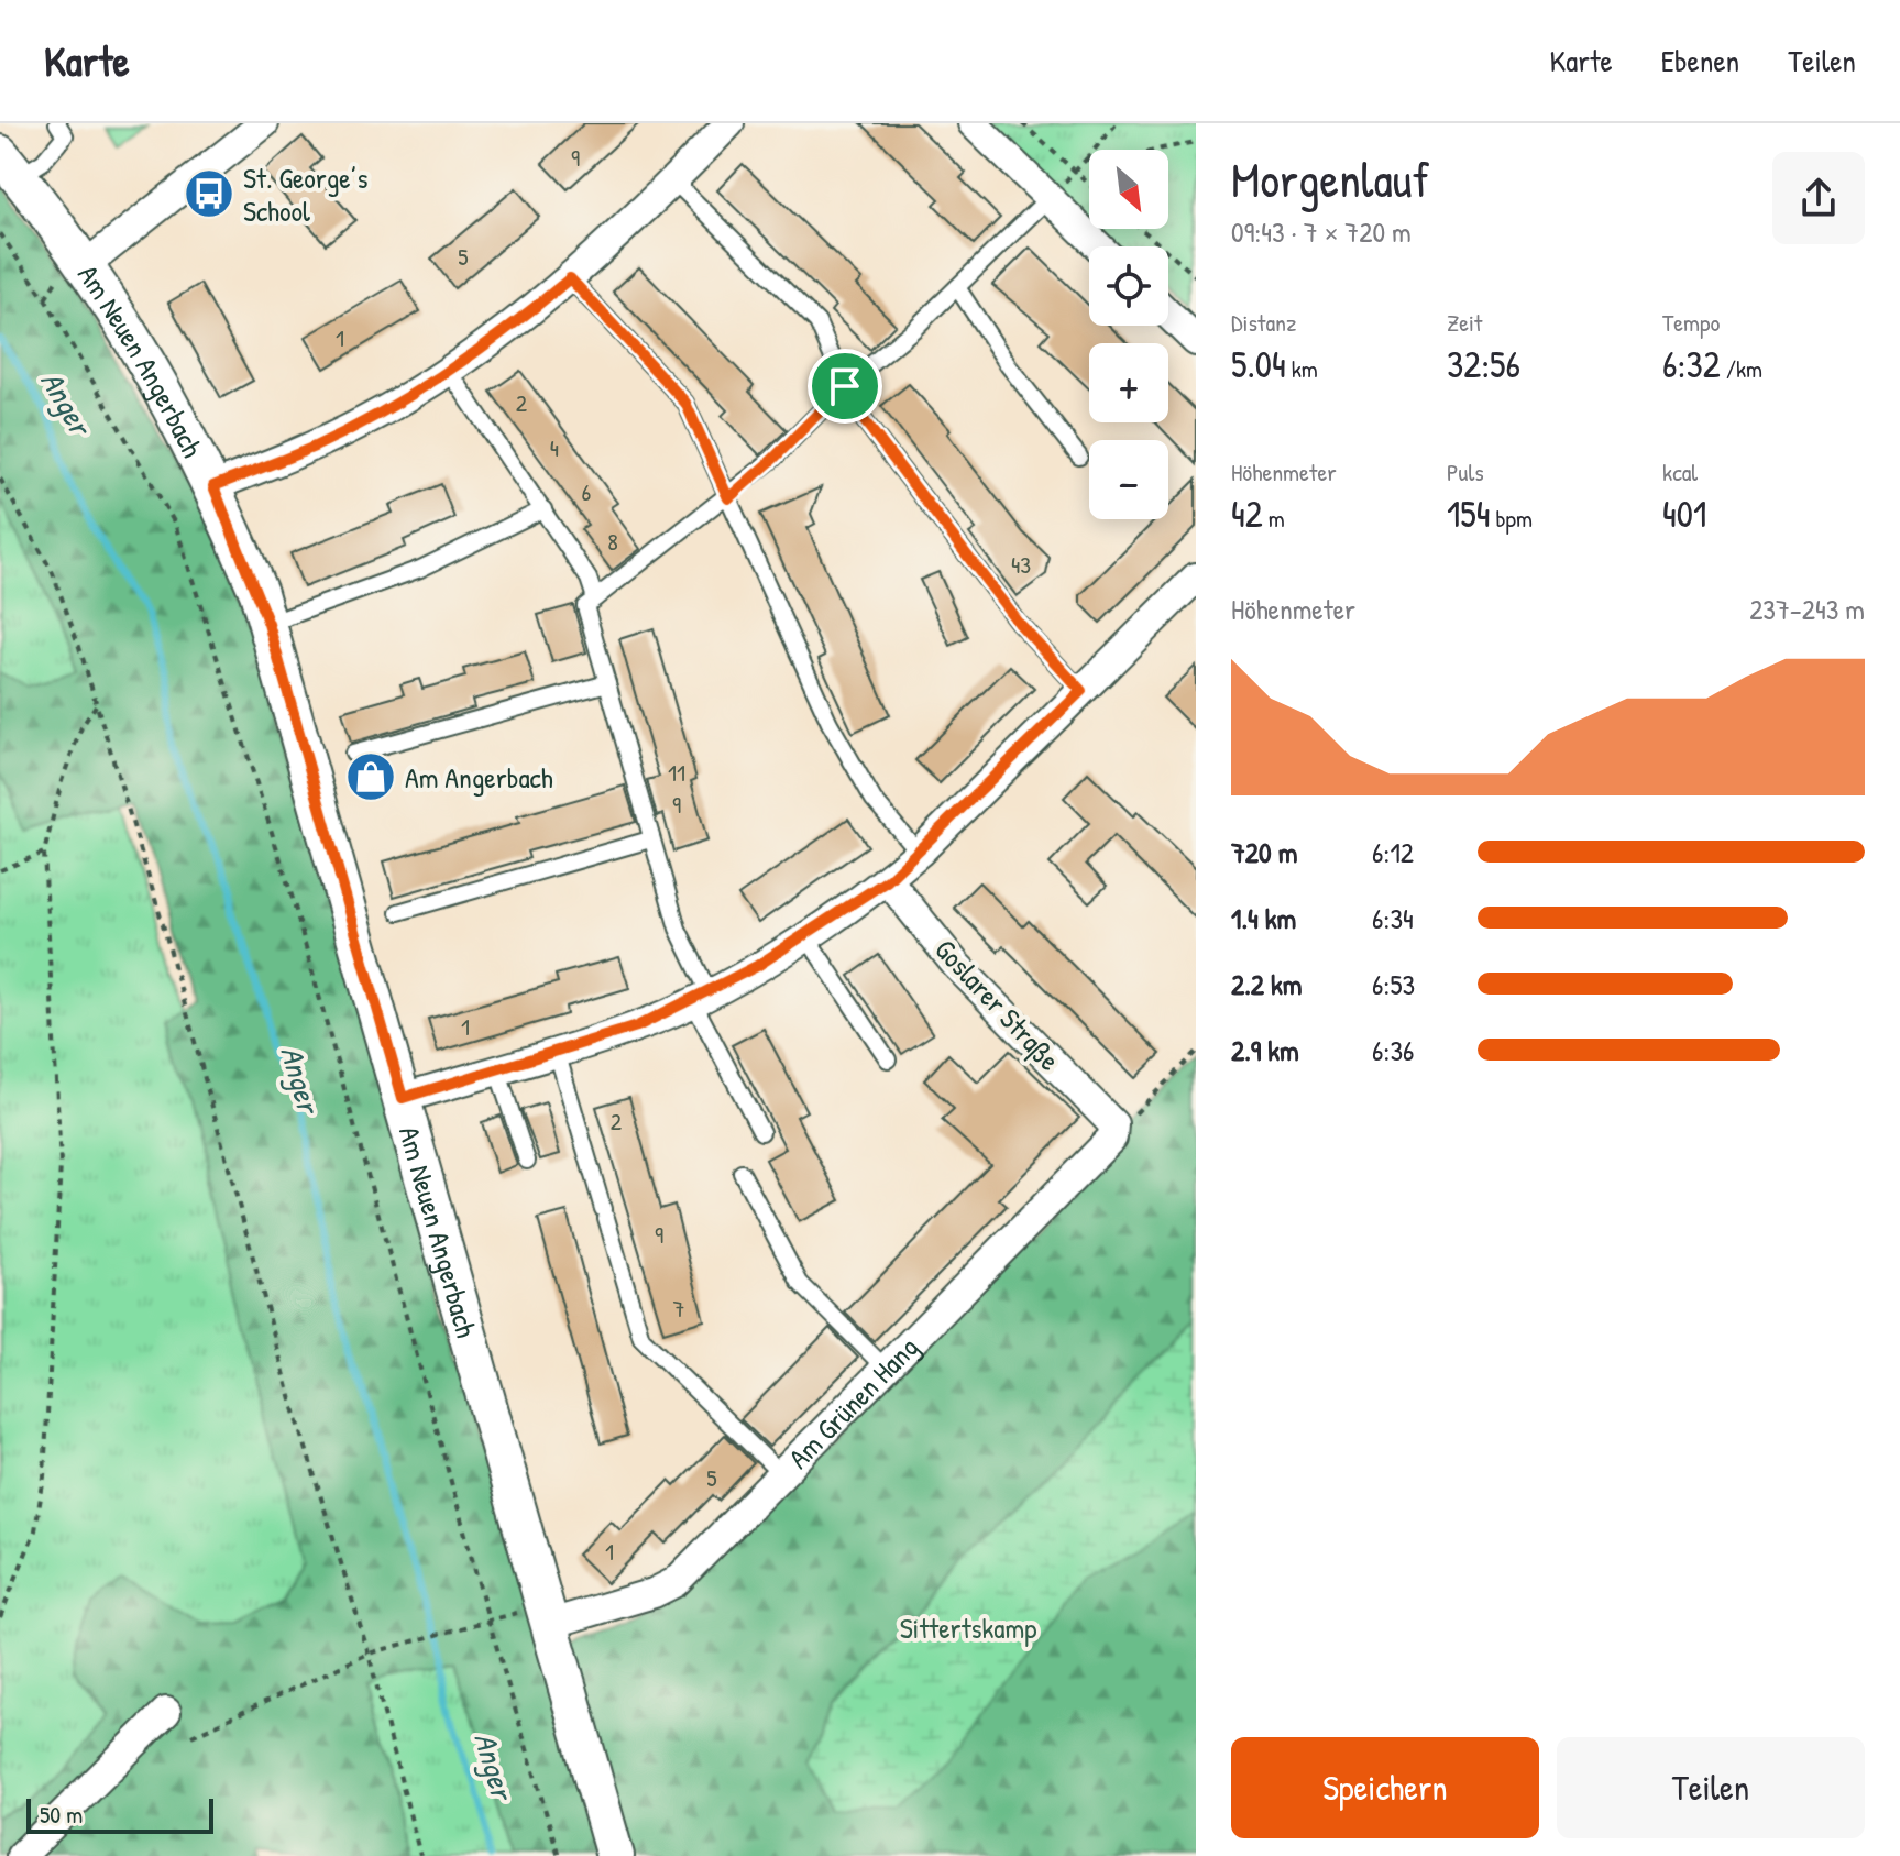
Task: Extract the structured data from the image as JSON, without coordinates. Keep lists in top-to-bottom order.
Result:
{
  "streets": {
    "street": ["Am Neuen Angerbach", "Goslarer Straße", "Am Grünen Hang"]
  },
  "crossings": [
    ["Am Neuen Angerbach", "Am Grünen Hang"],
    ["Goslarer Straße", "Am Grünen Hang"]
  ],
  "water": ["Anger"],
  "parks": ["Sittertskamp"],
  "places": {
    "bus stop": ["St. George’s School"],
    "shop": ["Am Angerbach"]
  },
  "house_numbers": [
    "9",
    "5",
    "1",
    "2",
    "4",
    "6",
    "8",
    "43",
    "11",
    "9",
    "1",
    "2",
    "9",
    "7",
    "5",
    "1"
  ],
  "scale_bar": "50 m",
  "north": "bottom right",
  "page": {
    "header": "Karte",
    "nav": ["Karte", "Ebenen", "Teilen"],
    "heading": ["Morgenlauf", "09:43 · 7 × 720 m"],
    "map_buttons": ["+", "−"],
    "stats": [
      ["Distanz", "5.04 km"],
      ["Zeit", "32:56"],
      ["Tempo", "6:32 /km"],
      ["Höhenmeter", "42 m"],
      ["Puls", "154 bpm"],
      ["kcal", "401"]
    ],
    "chart": ["Höhenmeter", "237–243 m"],
    "list": [
      {
        "name": "720 m",
        "note": "6:12"
      },
      {
        "name": "1.4 km",
        "note": "6:34"
      },
      {
        "name": "2.2 km",
        "note": "6:53"
      },
      {
        "name": "2.9 km",
        "note": "6:36"
      }
    ],
    "buttons": ["Speichern", "Teilen"],
    "scale": "50 m"
  }
}
